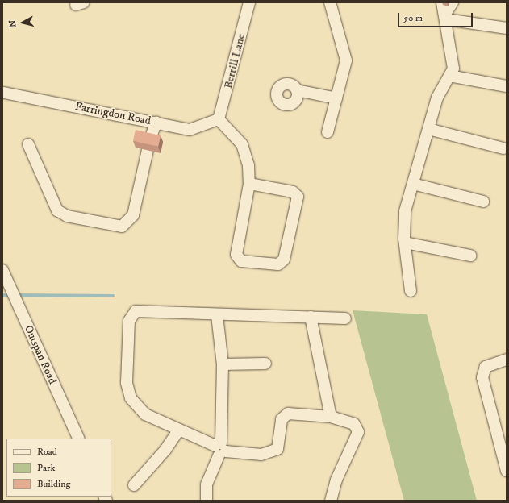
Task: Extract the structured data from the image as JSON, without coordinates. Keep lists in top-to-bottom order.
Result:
{
  "streets": {
    "street": ["Berrill Lane", "Farringdon Road", "Outspan Road"]
  },
  "crossings": [
    ["Berrill Lane", "Farringdon Road"]
  ],
  "legend": ["Road", "Park", "Building"],
  "scale_bar": "50 m",
  "north": "left"
}
